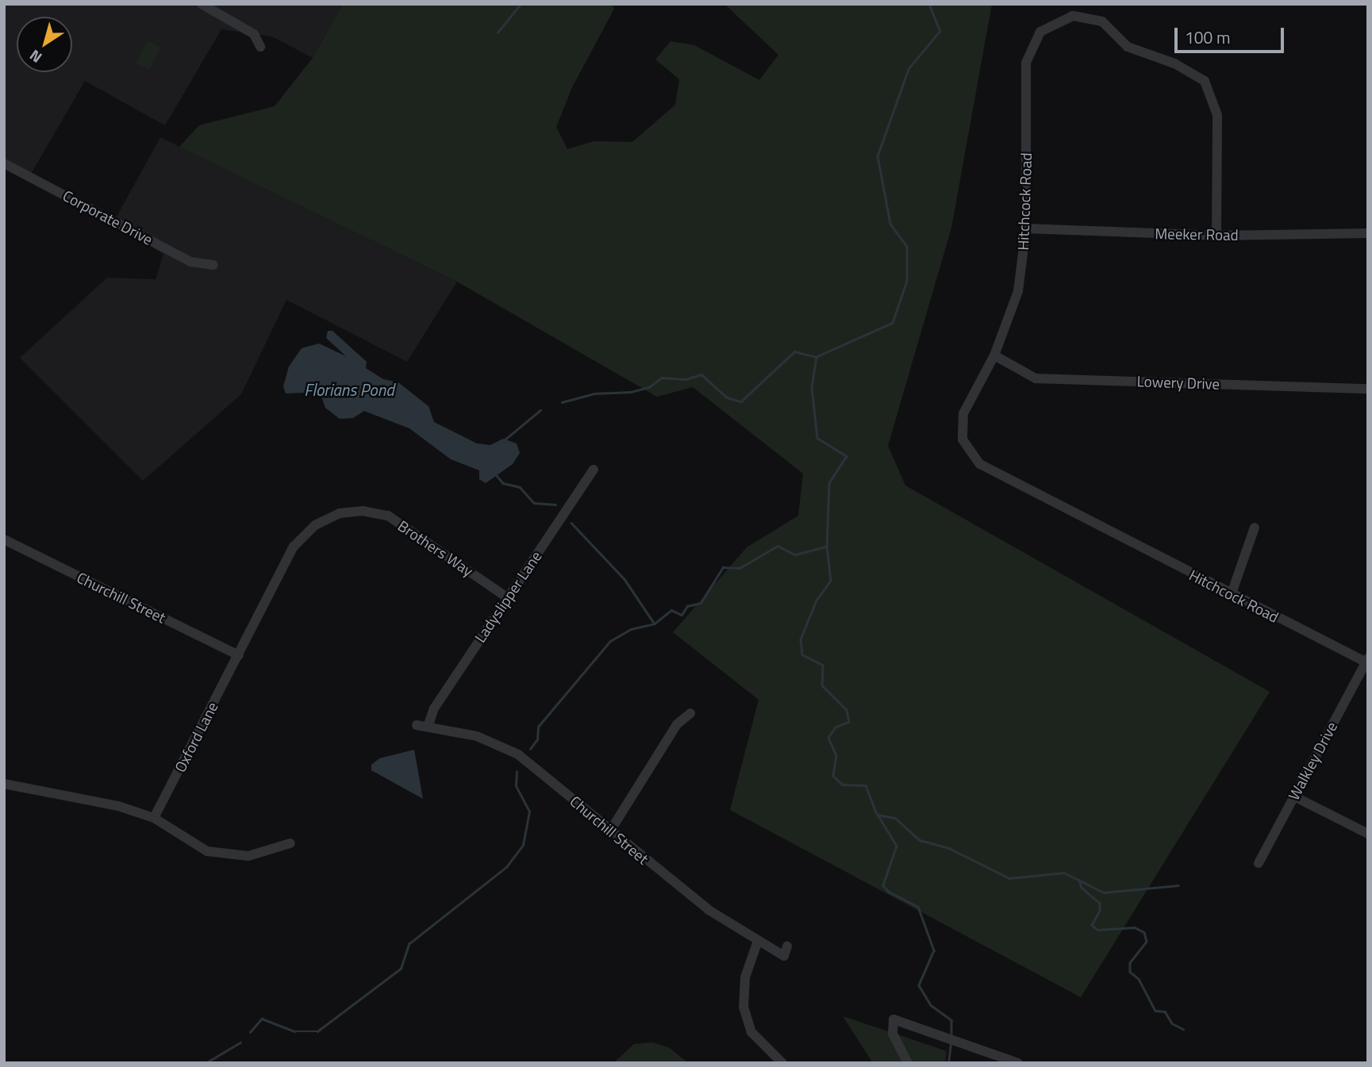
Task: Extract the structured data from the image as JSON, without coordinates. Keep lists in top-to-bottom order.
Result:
{
  "streets": {
    "street": [
      "Hitchcock Road",
      "Corporate Drive",
      "Meeker Road",
      "Lowery Drive",
      "Brothers Way",
      "Ladyslipper Lane",
      "Churchill Street",
      "Oxford Lane",
      "Walkley Drive"
    ]
  },
  "crossings": [
    ["Hitchcock Road", "Meeker Road"],
    ["Hitchcock Road", "Lowery Drive"],
    ["Hitchcock Road", "Walkley Drive"],
    ["Brothers Way", "Ladyslipper Lane"],
    ["Brothers Way", "Churchill Street"],
    ["Brothers Way", "Oxford Lane"],
    ["Ladyslipper Lane", "Churchill Street"],
    ["Churchill Street", "Oxford Lane"]
  ],
  "water": ["Florians Pond"],
  "scale_bar": "100 m",
  "north": "bottom left"
}
